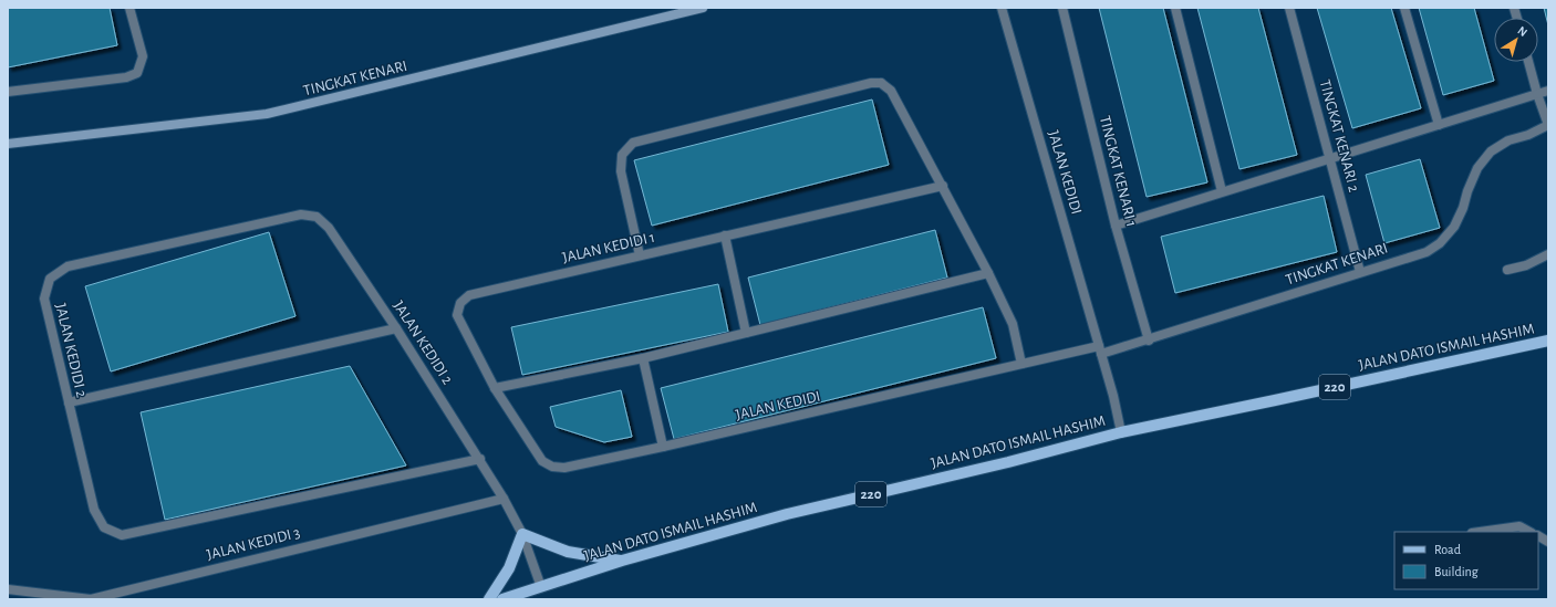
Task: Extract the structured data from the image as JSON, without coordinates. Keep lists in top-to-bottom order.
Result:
{
  "streets": {
    "main road": ["JALAN DATO ISMAIL HASHIM", "220"],
    "street": [
      "TINGKAT KENARI",
      "TINGKAT KENARI 2",
      "TINGKAT KENARI 1",
      "JALAN KEDIDI",
      "JALAN KEDIDI 1",
      "JALAN KEDIDI 2",
      "JALAN KEDIDI 3"
    ]
  },
  "crossings": [
    ["TINGKAT KENARI", "TINGKAT KENARI 2"],
    ["TINGKAT KENARI", "TINGKAT KENARI 1"],
    ["TINGKAT KENARI", "JALAN KEDIDI"],
    ["JALAN KEDIDI", "JALAN KEDIDI 1"],
    ["JALAN KEDIDI", "JALAN DATO ISMAIL HASHIM"],
    ["JALAN KEDIDI 2", "JALAN DATO ISMAIL HASHIM"],
    ["JALAN KEDIDI 2", "JALAN KEDIDI 3"]
  ],
  "legend": ["Road", "Building"],
  "north": "top right"
}
